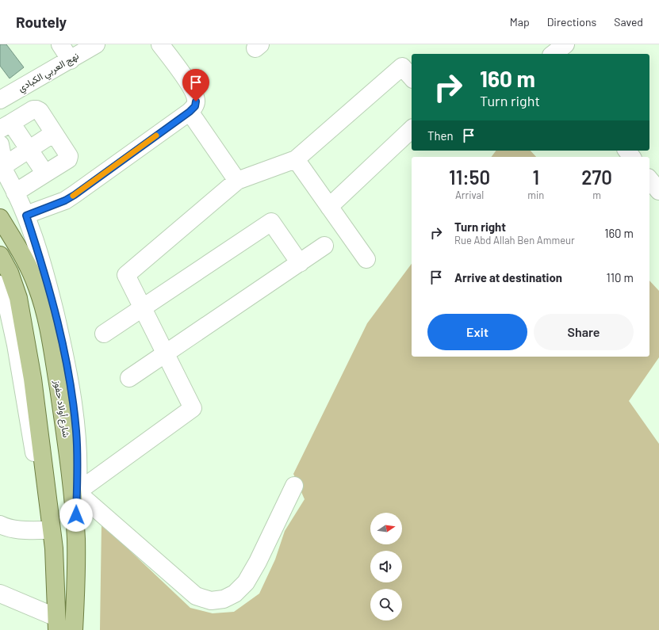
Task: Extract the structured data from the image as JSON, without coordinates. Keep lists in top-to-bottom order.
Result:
{
  "streets": {
    "main road": ["شارع أولاد حفوز"],
    "street": ["نهج العربي الكبادي"]
  },
  "north": "right",
  "page": {
    "header": "Routely",
    "nav": ["Map", "Directions", "Saved"],
    "turn": ["160 m", "Turn right"],
    "then": "Then",
    "eta": [
      "11:50",
      "Arrival",
      "1",
      "min",
      "270",
      "m"
    ],
    "list": [
      {
        "name": "Turn right",
        "note": "Rue Abd Allah Ben Ammeur",
        "value": "160 m"
      },
      {
        "name": "Arrive at destination",
        "value": "110 m"
      }
    ],
    "buttons": ["Exit", "Share"]
  }
}
